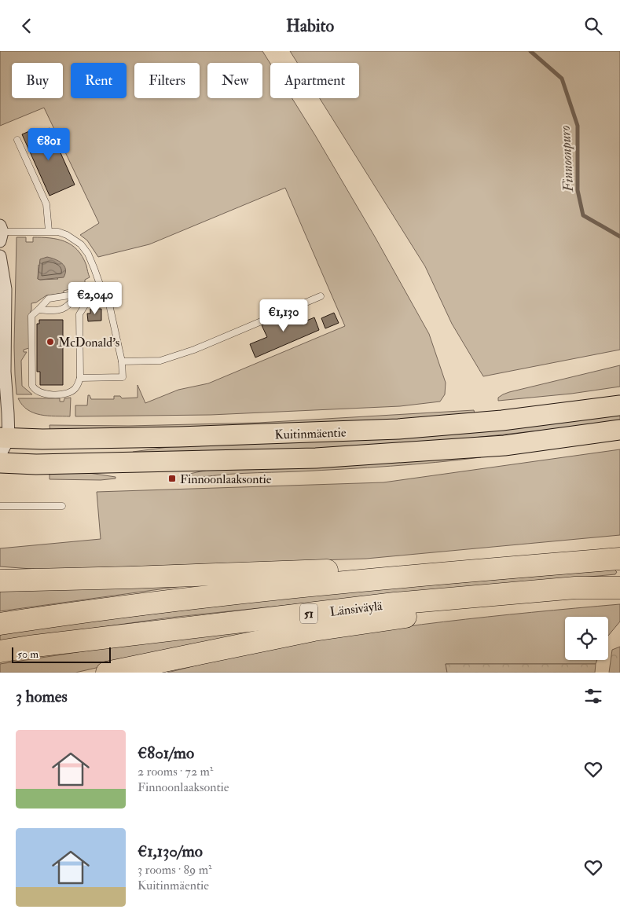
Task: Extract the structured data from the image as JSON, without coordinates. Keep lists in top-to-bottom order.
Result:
{
  "streets": {
    "highway": ["Länsiväylä", "51"],
    "main road": ["Kuitinmäentie"]
  },
  "water": ["Finnoonpuro"],
  "places": {
    "other": ["McDonald's"],
    "transit": ["Finnoonlaaksontie"]
  },
  "scale_bar": "50 m",
  "page": {
    "header": "Habito",
    "chip": [
      "Buy",
      "Rent",
      "Filters",
      "New",
      "Apartment"
    ],
    "price": ["€801", "€2,040", "€1,130"],
    "scale": "50 m",
    "heading": "3 homes",
    "list": [
      {
        "name": "€801/mo",
        "note": "2 rooms · 72 m² · Finnoonlaaksontie"
      },
      {
        "name": "€1,130/mo",
        "note": "3 rooms · 89 m² · Kuitinmäentie"
      }
    ]
  }
}
